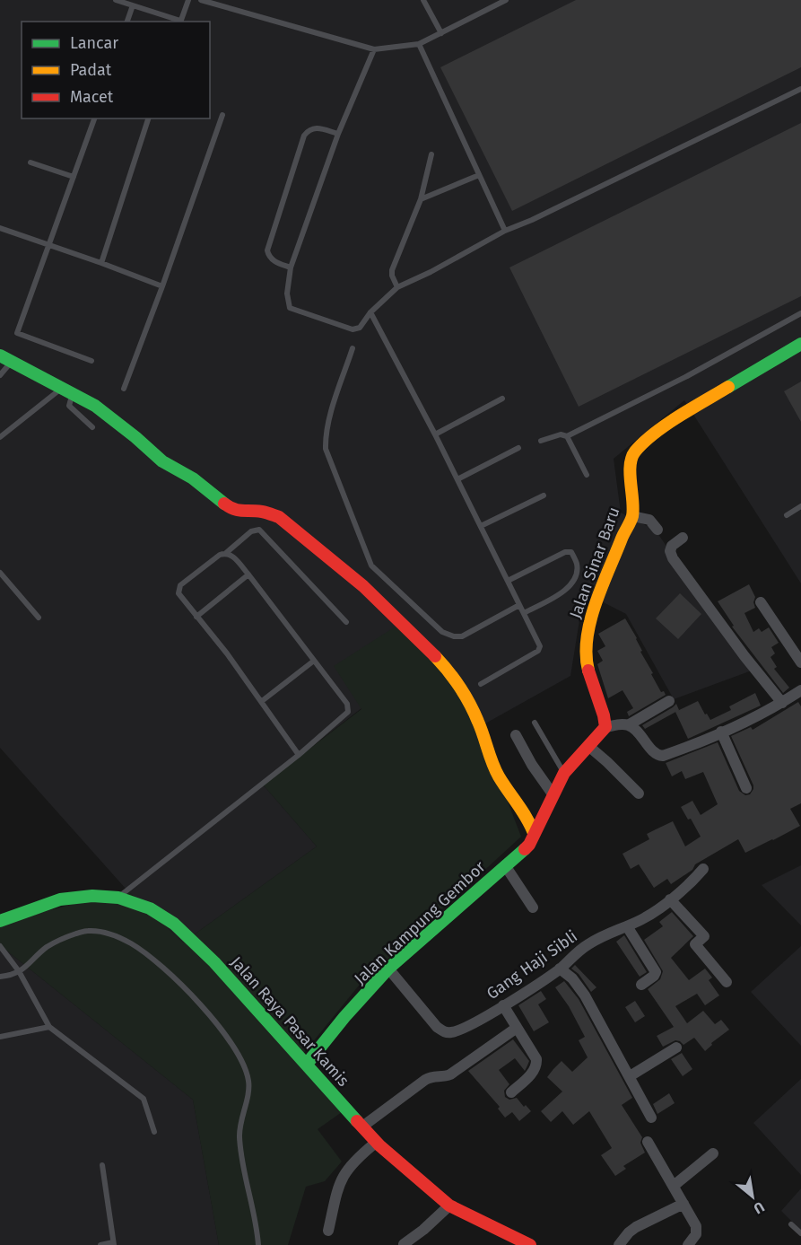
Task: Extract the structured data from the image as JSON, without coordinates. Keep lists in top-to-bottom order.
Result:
{
  "streets": {
    "street": [
      "Jalan Sinar Baru",
      "Jalan Kampung Gembor",
      "Gang Haji Sibli",
      "Jalan Raya Pasar Kamis"
    ]
  },
  "crossings": [
    ["Jalan Kampung Gembor", "Gang Haji Sibli"],
    ["Jalan Kampung Gembor", "Jalan Raya Pasar Kamis"]
  ],
  "legend": ["Lancar", "Padat", "Macet"],
  "north": "bottom right"
}
